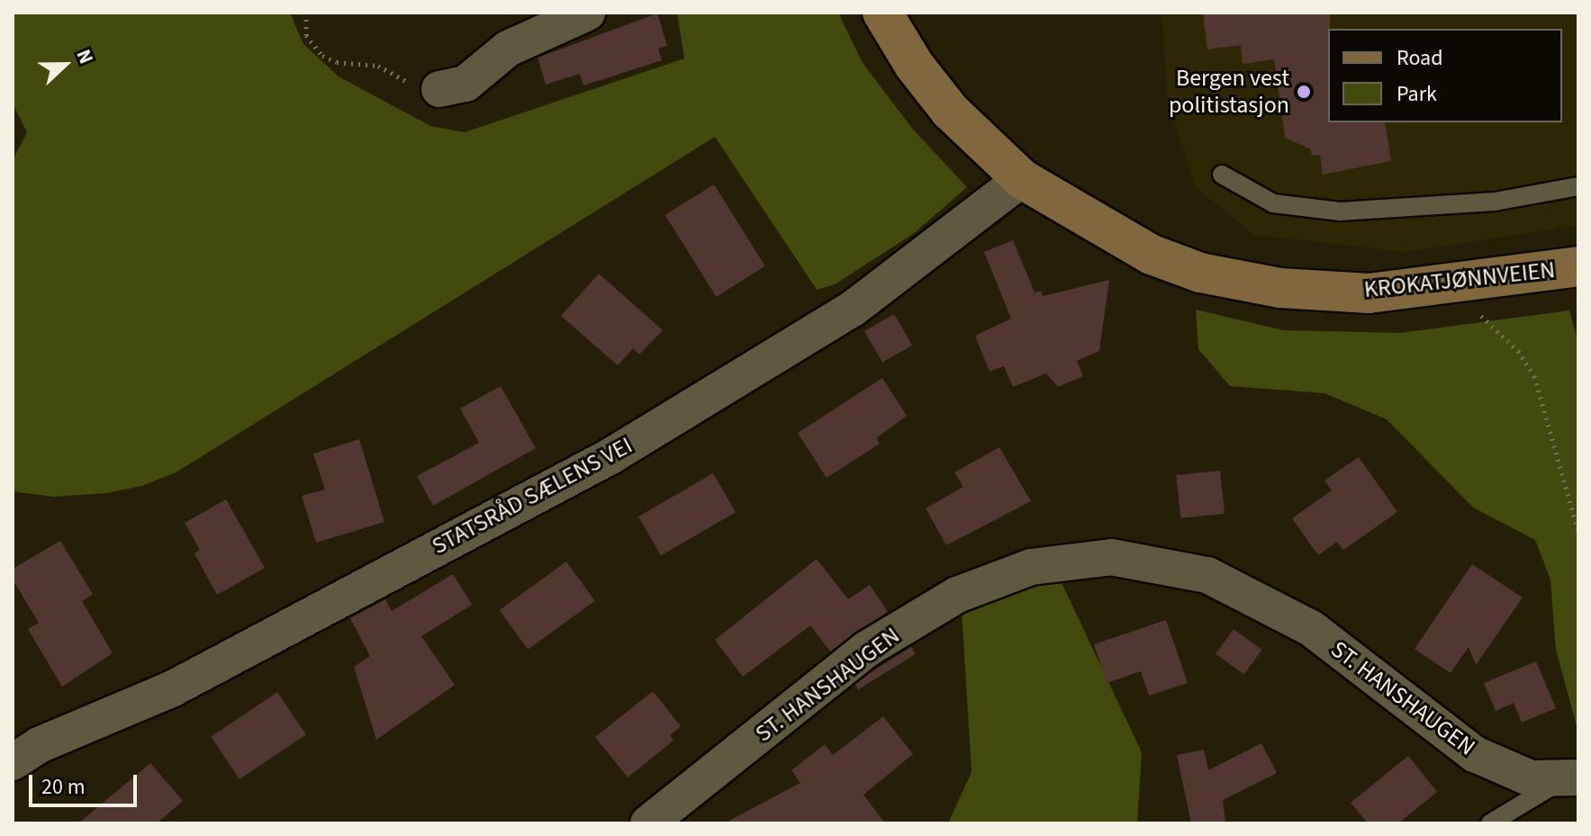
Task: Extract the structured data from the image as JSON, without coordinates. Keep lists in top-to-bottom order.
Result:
{
  "streets": {
    "main road": ["KROKATJØNNVEIEN"],
    "street": ["STATSRÅD SÆLENS VEI", "ST. HANSHAUGEN"]
  },
  "crossings": [
    ["KROKATJØNNVEIEN", "STATSRÅD SÆLENS VEI"]
  ],
  "places": ["Bergen vest politistasjon"],
  "legend": ["Road", "Park"],
  "scale_bar": "20 m",
  "north": "right"
}
